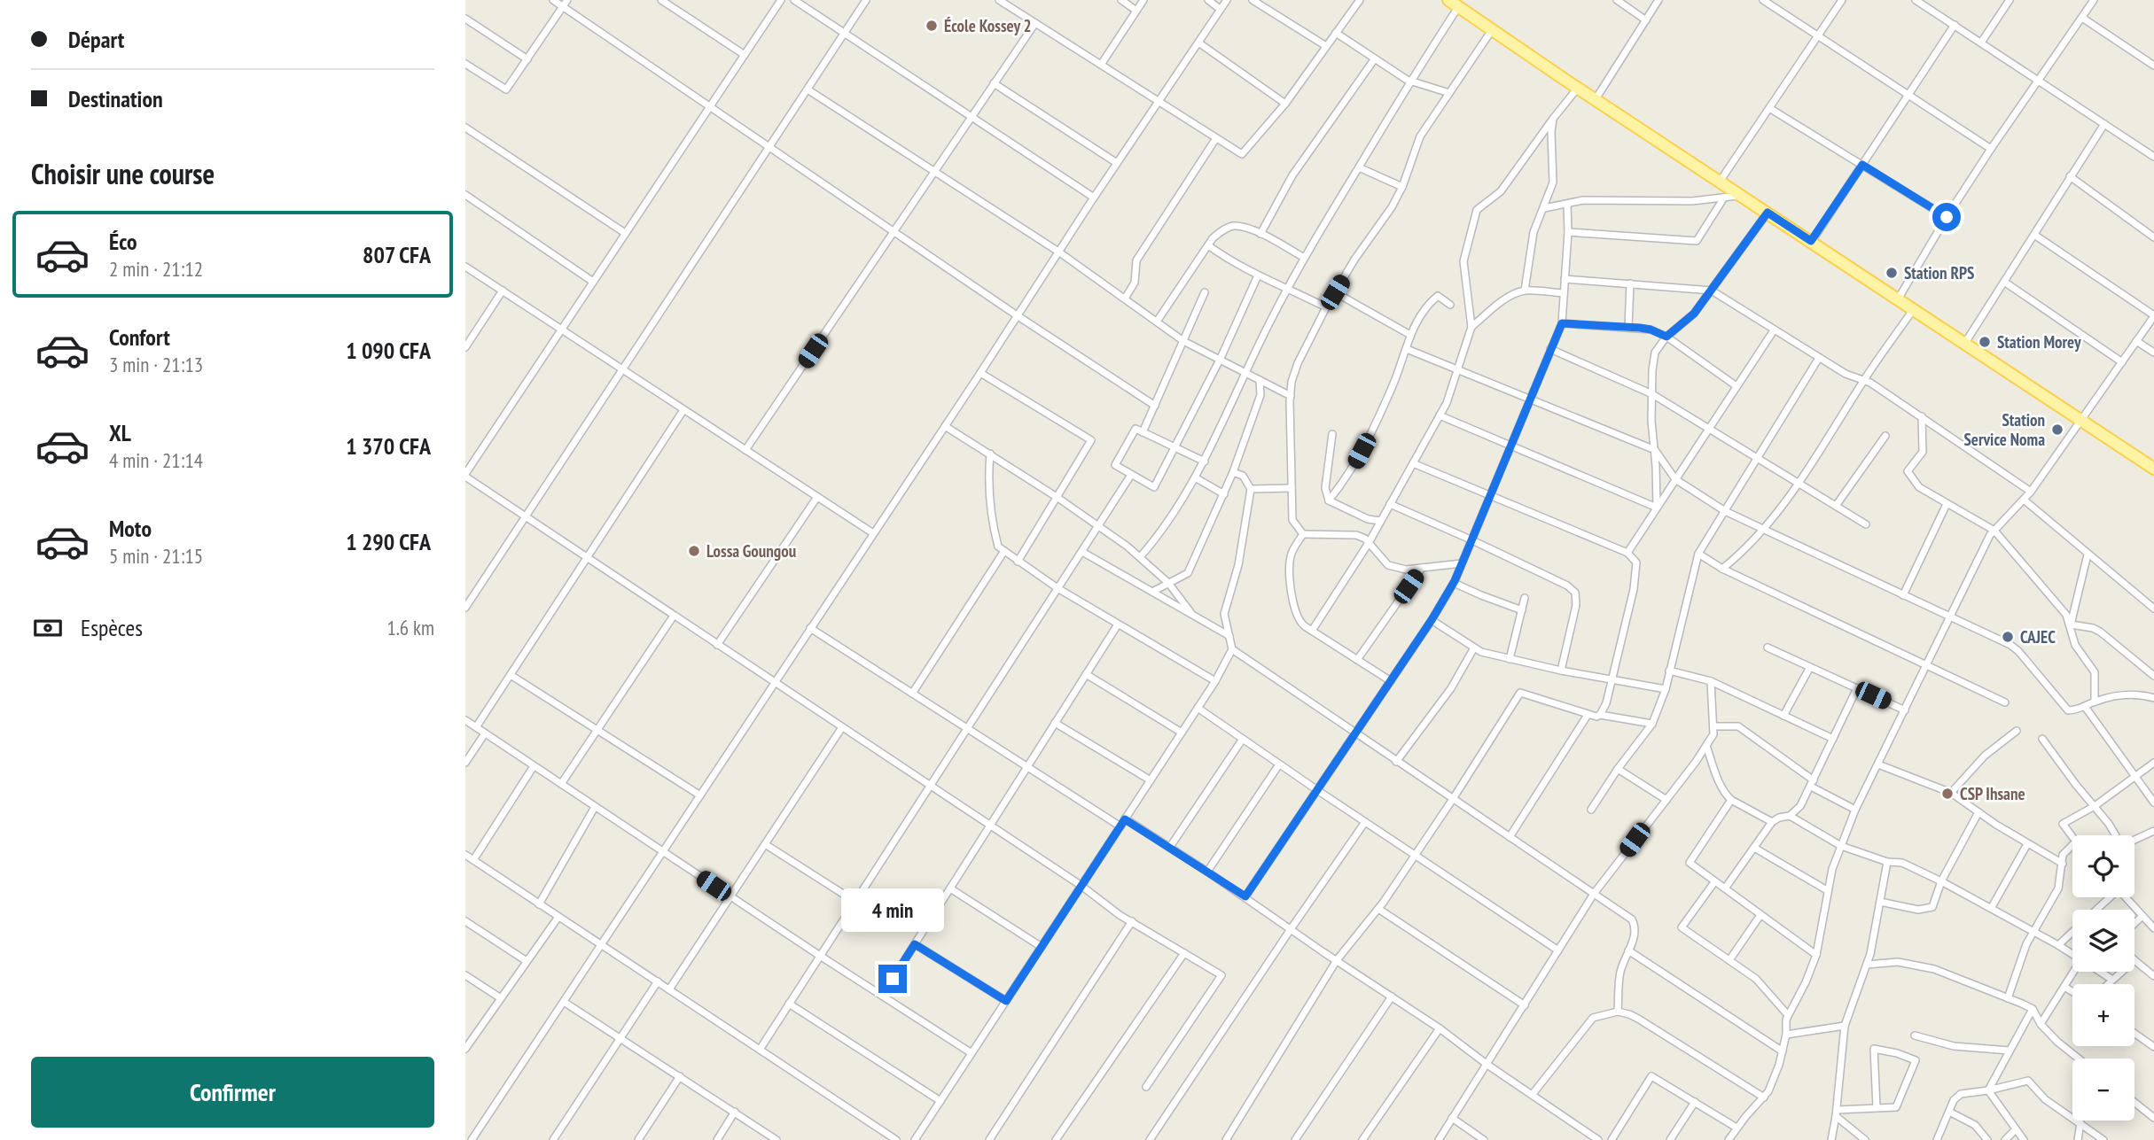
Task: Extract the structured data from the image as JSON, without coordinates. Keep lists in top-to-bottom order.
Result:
{
  "places": [
    "École Kossey 2",
    "Station RPS",
    "Station Morey",
    "Station Service Noma",
    "Lossa Goungou",
    "CAJEC",
    "CSP Ihsane"
  ],
  "page": {
    "banner": ["Départ", "Destination"],
    "heading": "Choisir une course",
    "list": [
      {
        "name": "Éco",
        "note": "2 min · 21:12",
        "value": "807 CFA"
      },
      {
        "name": "Confort",
        "note": "3 min · 21:13",
        "value": "1 090 CFA"
      },
      {
        "name": "XL",
        "note": "4 min · 21:14",
        "value": "1 370 CFA"
      },
      {
        "name": "Moto",
        "note": "5 min · 21:15",
        "value": "1 290 CFA"
      }
    ],
    "pay": ["Espèces", "1.6 km"],
    "map_buttons": ["+", "−"],
    "bubble": "4 min",
    "buttons": "Confirmer"
  }
}
